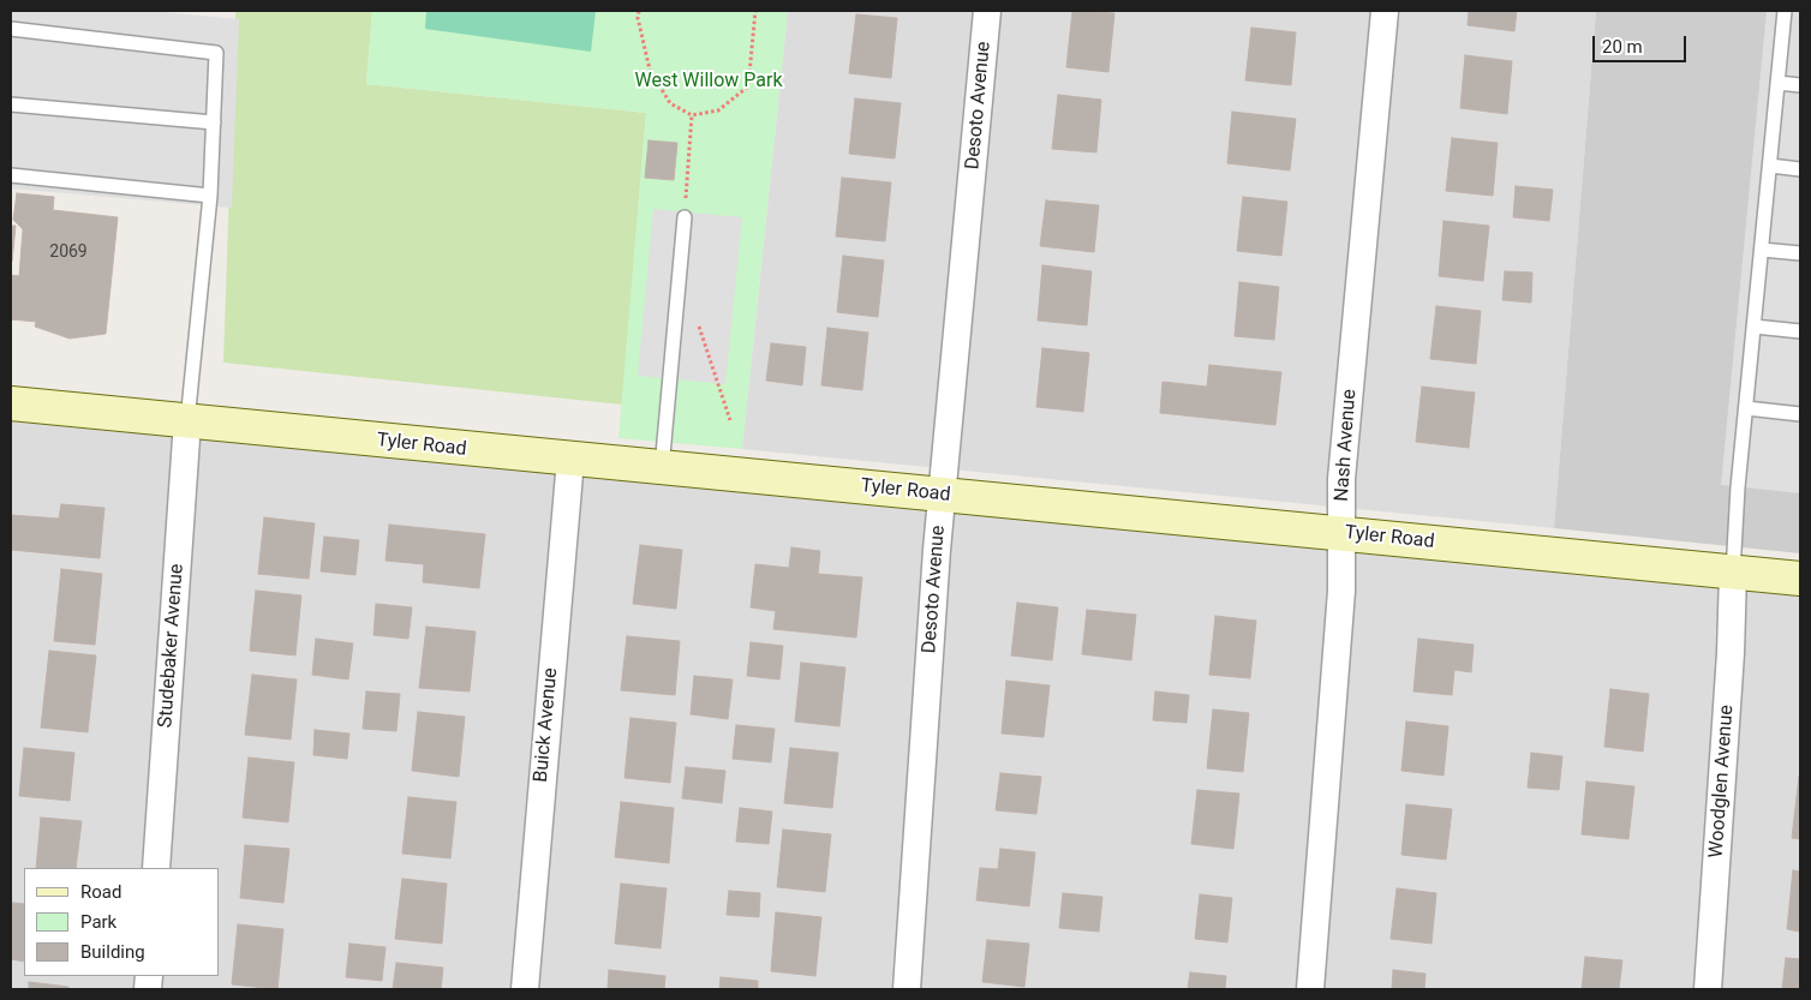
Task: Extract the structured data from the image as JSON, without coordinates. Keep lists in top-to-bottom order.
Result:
{
  "streets": {
    "street": [
      "Desoto Avenue",
      "Tyler Road",
      "Nash Avenue",
      "Studebaker Avenue",
      "Buick Avenue",
      "Woodglen Avenue"
    ]
  },
  "crossings": [
    ["Desoto Avenue", "Tyler Road"],
    ["Tyler Road", "Nash Avenue"],
    ["Tyler Road", "Studebaker Avenue"],
    ["Tyler Road", "Buick Avenue"],
    ["Tyler Road", "Woodglen Avenue"]
  ],
  "parks": ["West Willow Park"],
  "house_numbers": ["2069"],
  "legend": ["Road", "Park", "Building"],
  "scale_bar": "20 m"
}
